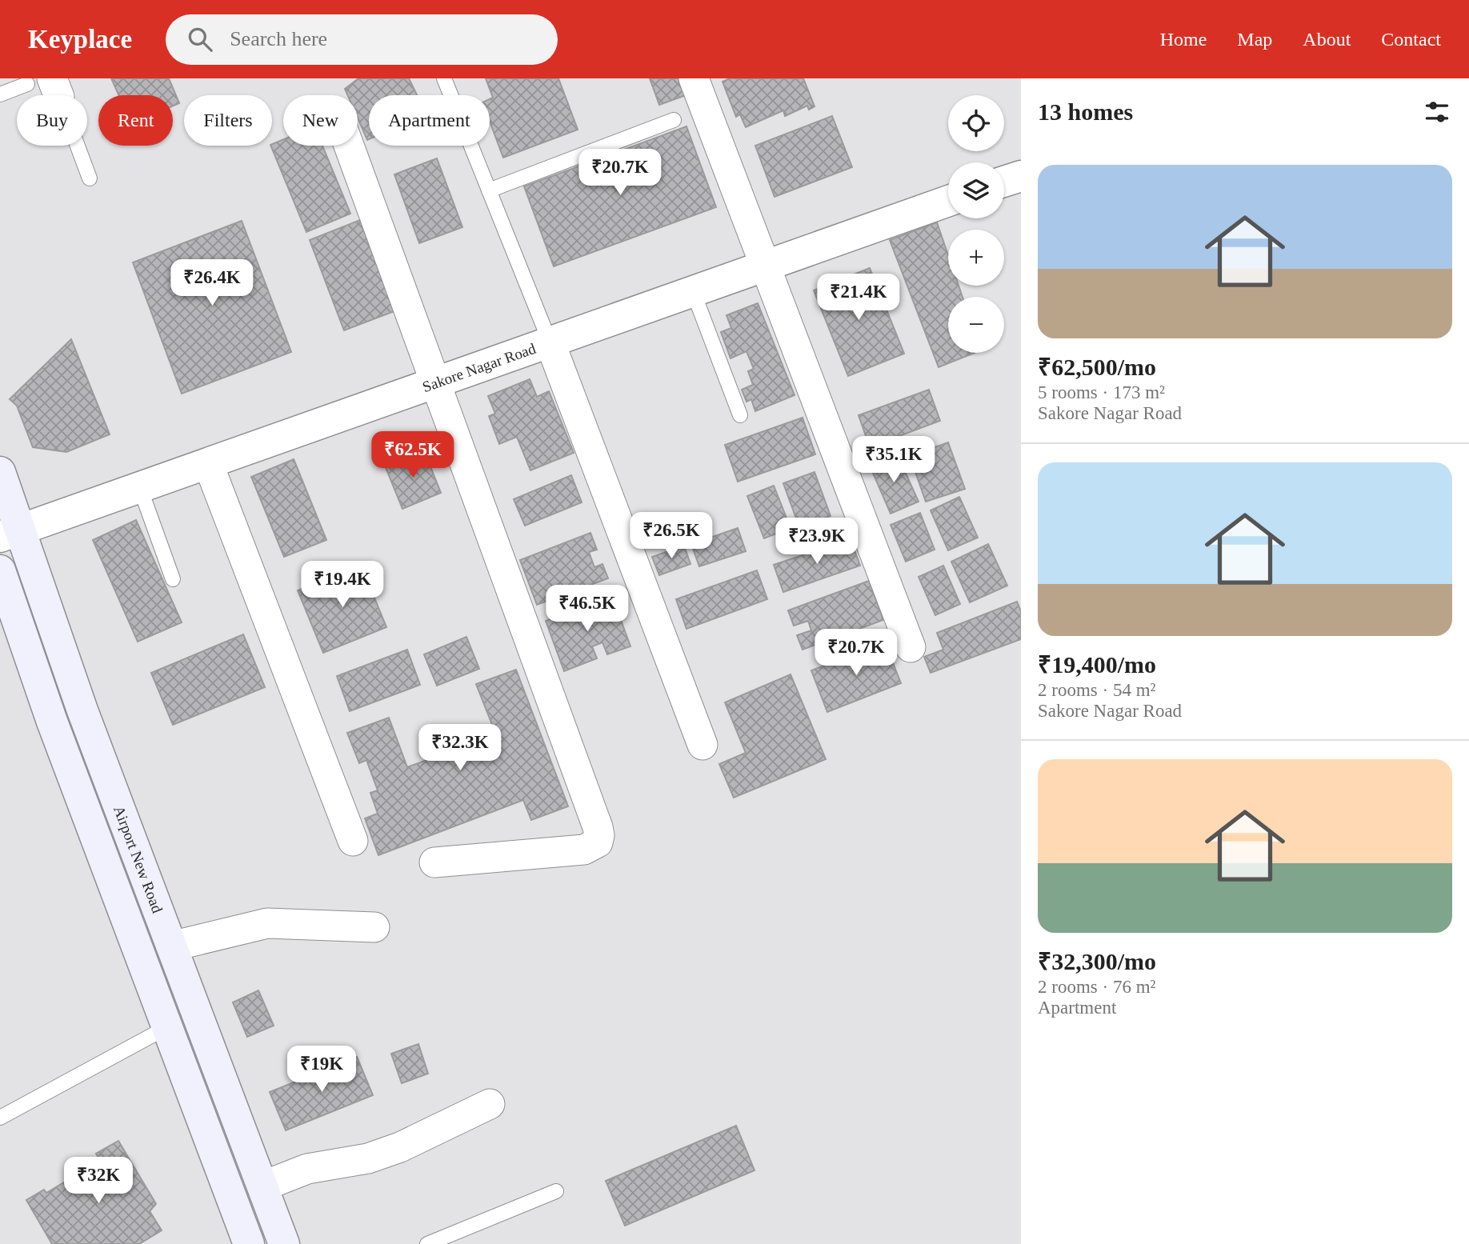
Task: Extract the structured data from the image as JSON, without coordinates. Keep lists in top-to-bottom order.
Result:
{
  "streets": {
    "main road": ["Airport New Road"],
    "street": ["Sakore Nagar Road"]
  },
  "crossings": [
    ["Sakore Nagar Road", "Airport New Road"]
  ],
  "page": {
    "header": "Keyplace",
    "search": "Search here",
    "nav": [
      "Home",
      "Map",
      "About",
      "Contact"
    ],
    "heading": "13 homes",
    "map_buttons": ["+", "−"],
    "chip": [
      "Buy",
      "Rent",
      "Filters",
      "New",
      "Apartment"
    ],
    "list": [
      {
        "name": "₹62,500/mo",
        "note": "5 rooms · 173 m² · Sakore Nagar Road"
      },
      {
        "name": "₹19,400/mo",
        "note": "2 rooms · 54 m² · Sakore Nagar Road"
      },
      {
        "name": "₹32,300/mo",
        "note": "2 rooms · 76 m² · Apartment"
      }
    ],
    "price": [
      "₹20.7K",
      "₹26.4K",
      "₹21.4K",
      "₹62.5K",
      "₹35.1K",
      "₹26.5K",
      "₹23.9K",
      "₹19.4K",
      "₹46.5K",
      "₹20.7K",
      "₹32.3K",
      "₹19K",
      "₹32K"
    ]
  }
}
